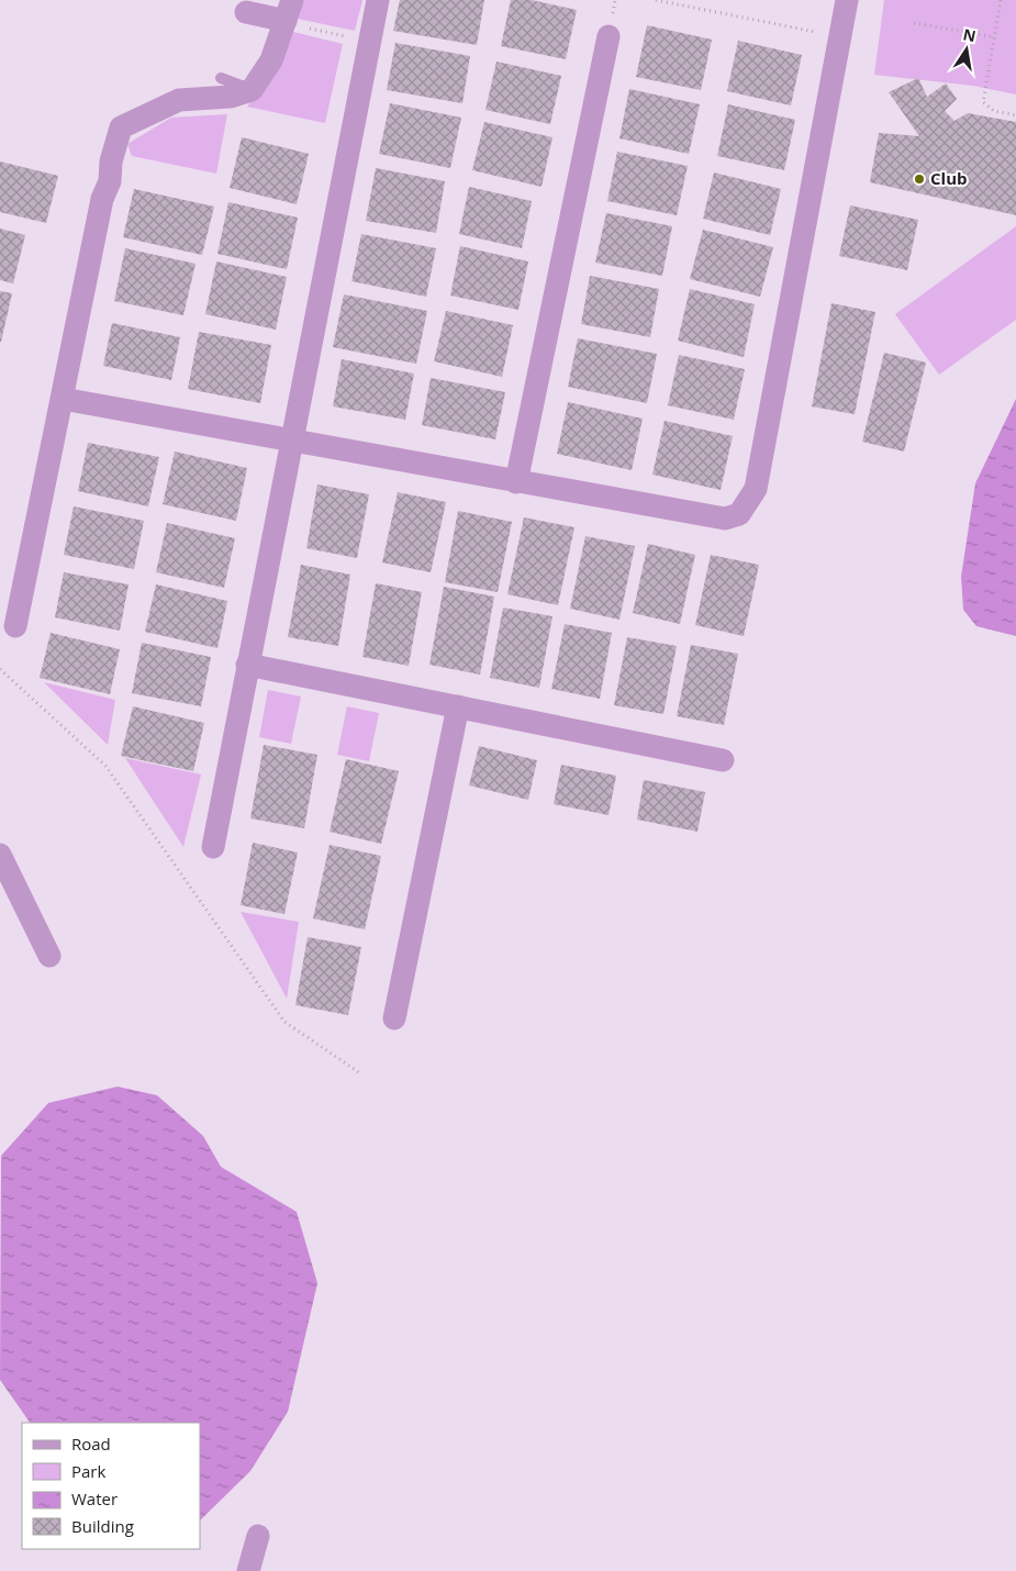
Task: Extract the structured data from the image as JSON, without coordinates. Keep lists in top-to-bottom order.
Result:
{
  "places": ["Club"],
  "legend": [
    "Road",
    "Park",
    "Water",
    "Building"
  ],
  "north": "top"
}
